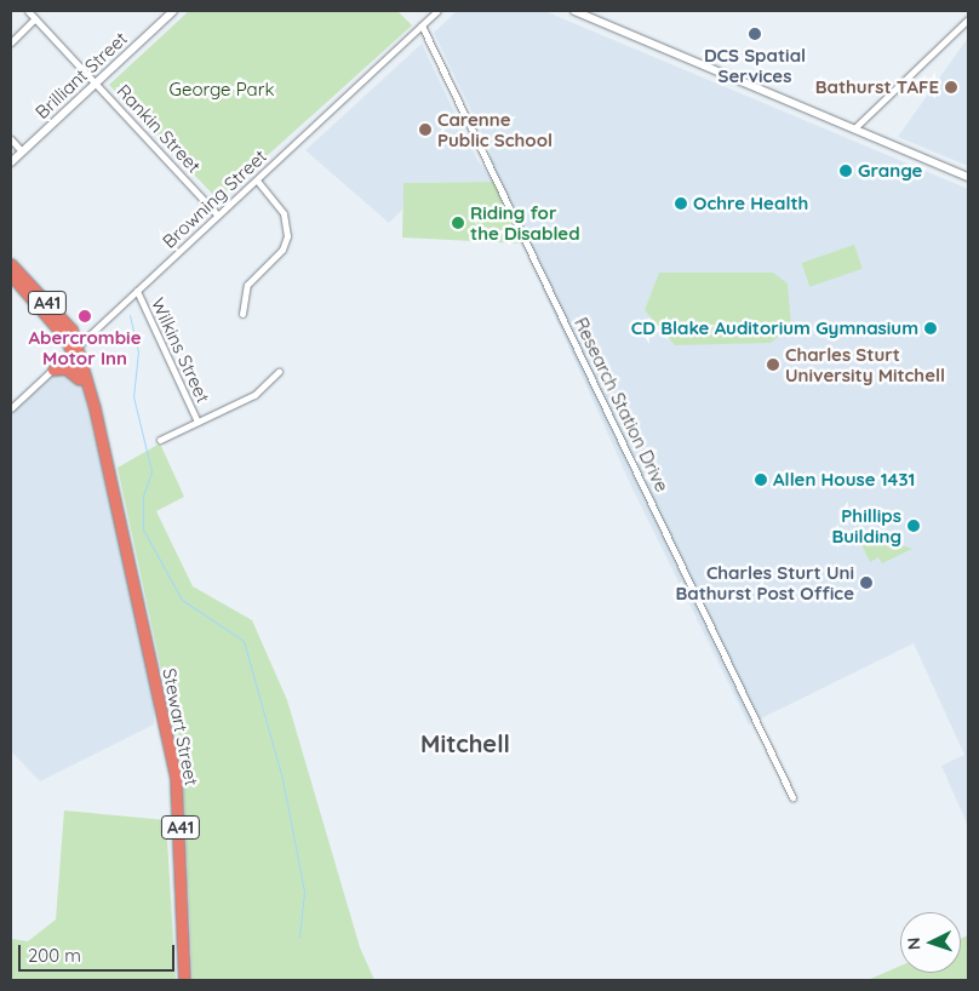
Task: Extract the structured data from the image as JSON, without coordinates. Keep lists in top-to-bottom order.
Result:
{
  "streets": {
    "highway": ["A41", "Stewart Street"],
    "street": [
      "Brilliant Street",
      "Rankin Street",
      "Browning Street",
      "Wilkins Street",
      "Research Station Drive"
    ]
  },
  "crossings": [
    ["Brilliant Street", "Rankin Street"],
    ["Rankin Street", "Browning Street"],
    ["Browning Street", "Wilkins Street"],
    ["Browning Street", "Research Station Drive"],
    ["Browning Street", "Stewart Street"]
  ],
  "districts": ["Mitchell"],
  "parks": ["George Park"],
  "places": [
    "DCS Spatial Services",
    "Bathurst TAFE",
    "Carenne Public School",
    "Grange",
    "Ochre Health",
    "Riding for the Disabled",
    "Abercrombie Motor Inn",
    "CD Blake Auditorium Gymnasium",
    "Charles Sturt University Mitchell",
    "Allen House 1431",
    "Phillips Building",
    "Charles Sturt Uni Bathurst Post Office"
  ],
  "scale_bar": "200 m",
  "north": "left"
}
